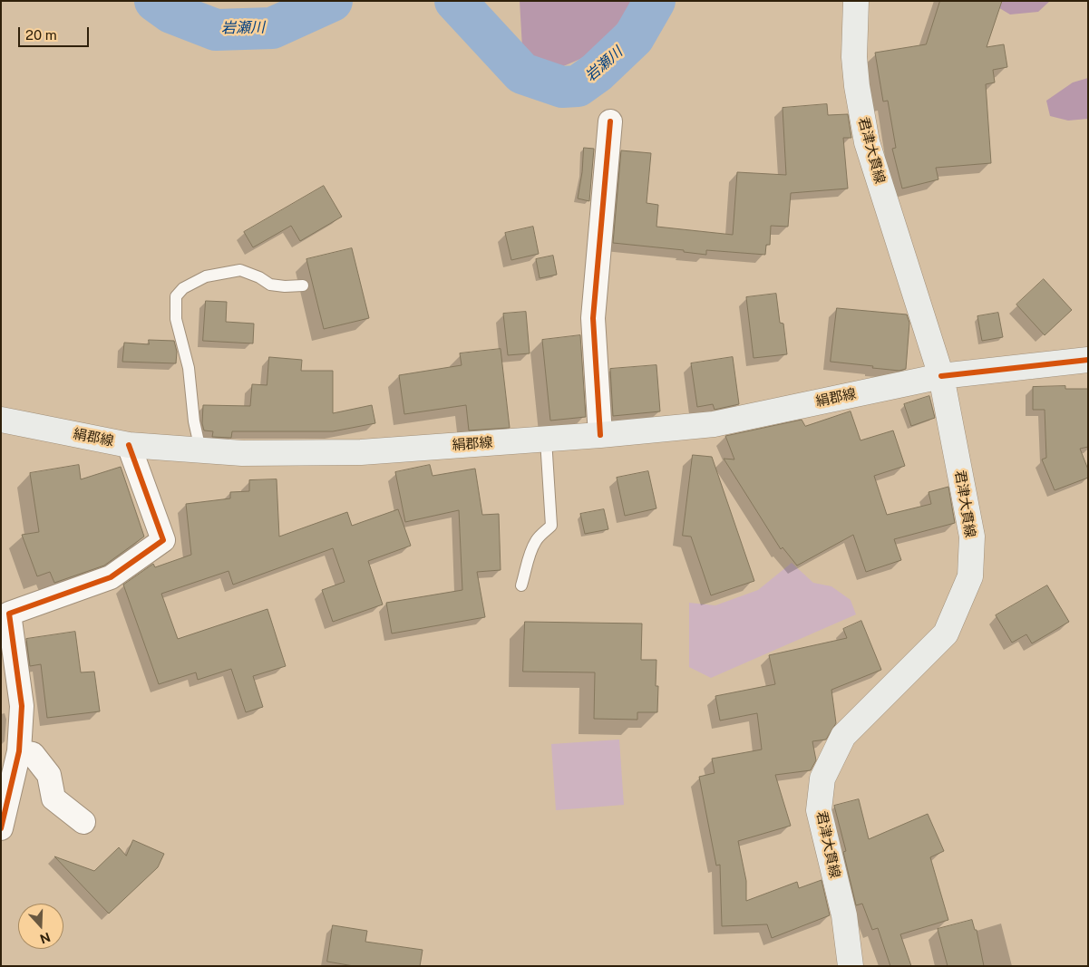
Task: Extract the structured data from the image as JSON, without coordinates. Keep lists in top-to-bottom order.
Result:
{
  "streets": {
    "main road": ["君津大貫線", "絹郡線"]
  },
  "crossings": [
    ["君津大貫線", "絹郡線"]
  ],
  "water": ["岩瀬川"],
  "scale_bar": "20 m",
  "north": "bottom"
}
